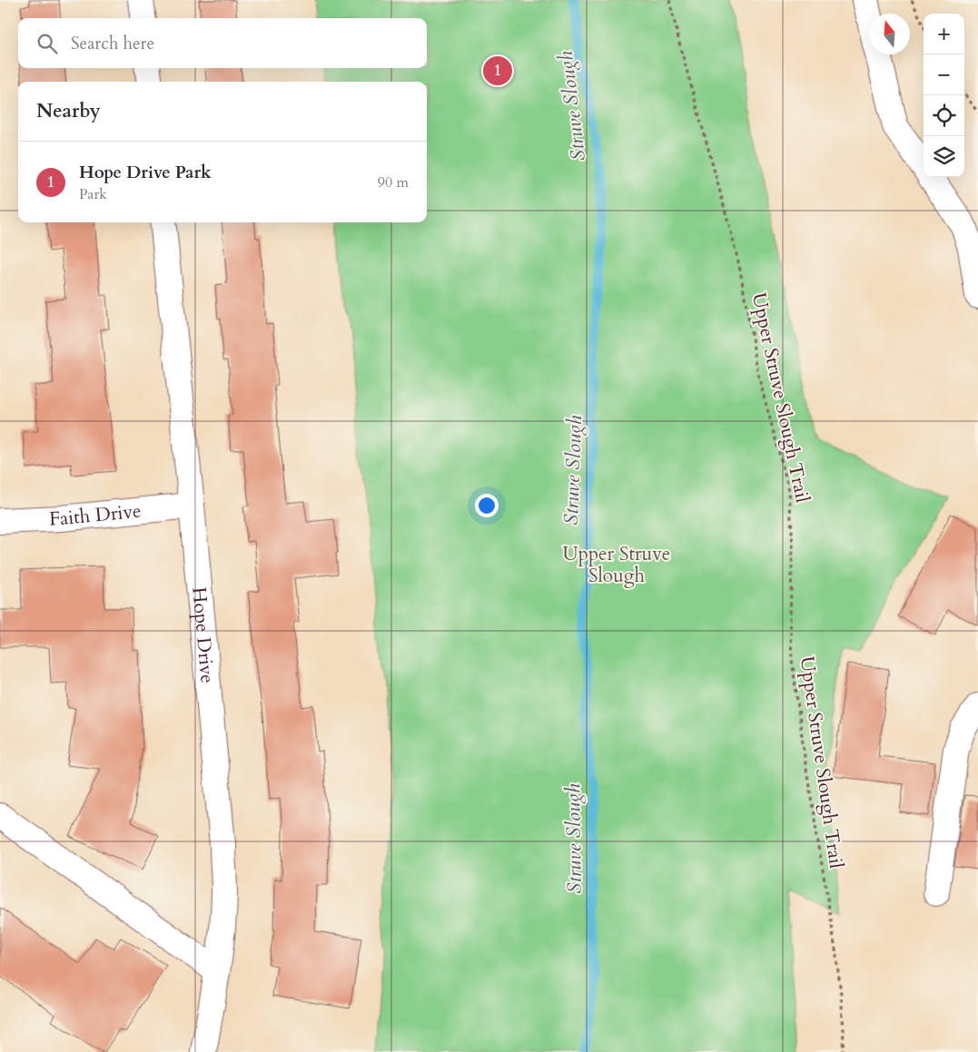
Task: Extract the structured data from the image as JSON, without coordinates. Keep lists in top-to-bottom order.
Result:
{
  "streets": {
    "street": ["Faith Drive", "Hope Drive"],
    "path": ["Upper Struve Slough Trail"]
  },
  "crossings": [
    ["Faith Drive", "Hope Drive"]
  ],
  "water": ["Struve Slough"],
  "parks": ["Upper Struve Slough"],
  "north": "top",
  "page": {
    "map_buttons": ["+", "−"],
    "search": "Search here",
    "pins": "1",
    "heading": "Nearby",
    "list": [
      {
        "mark": "1",
        "name": "Hope Drive Park",
        "note": "Park",
        "value": "90 m"
      }
    ]
  }
}
